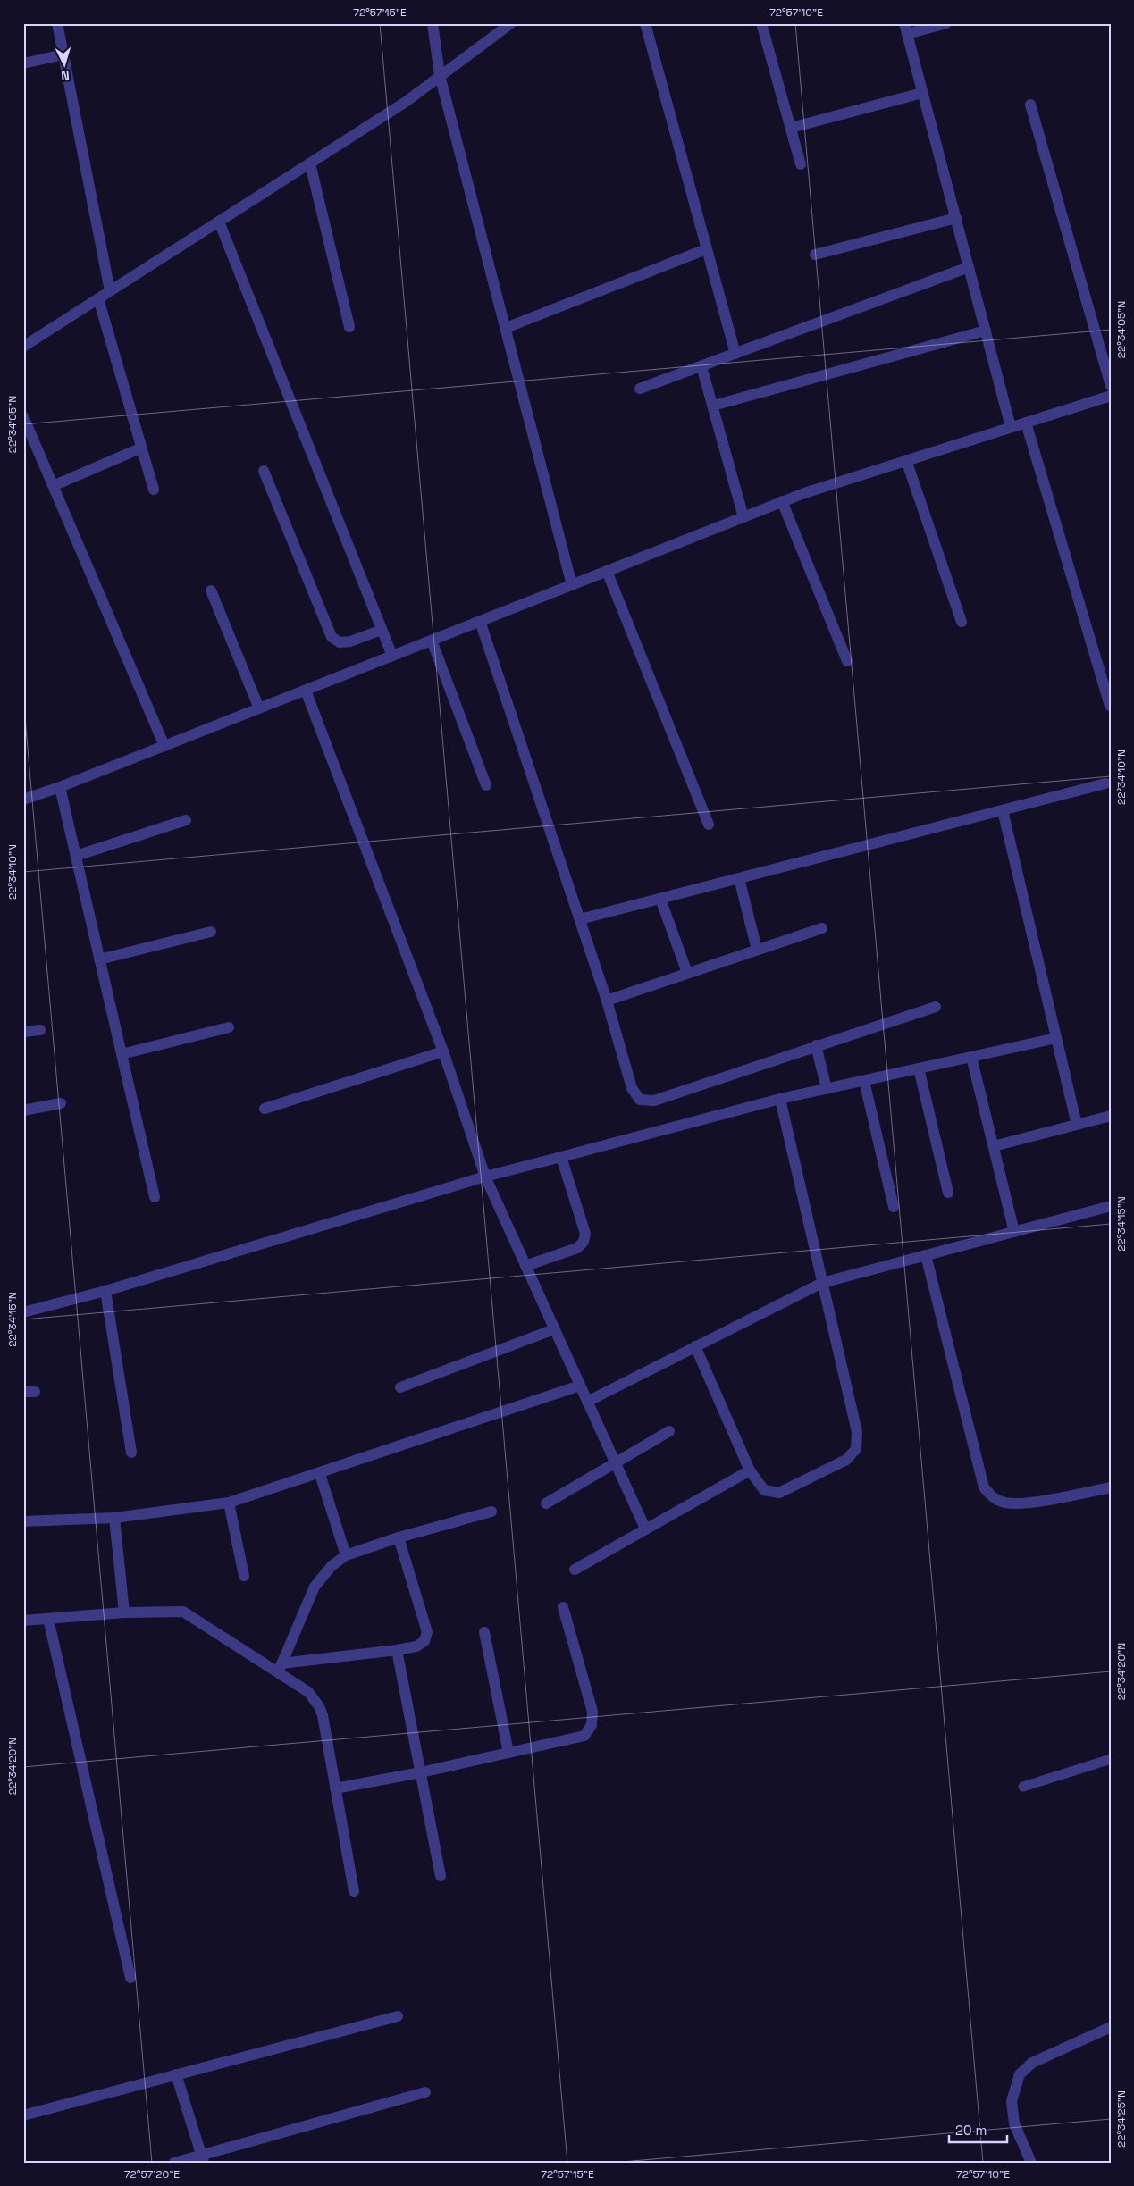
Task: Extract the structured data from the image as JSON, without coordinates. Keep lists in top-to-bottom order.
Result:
{
  "scale_bar": "20 m",
  "north": "bottom",
  "coordinates": [
    "72°57'15\"E",
    "72°57'10\"E",
    "22°34'05\"N",
    "22°34'10\"N",
    "22°34'15\"N",
    "22°34'20\"N",
    "22°34'25\"N",
    "72°57'20\"E"
  ]
}
